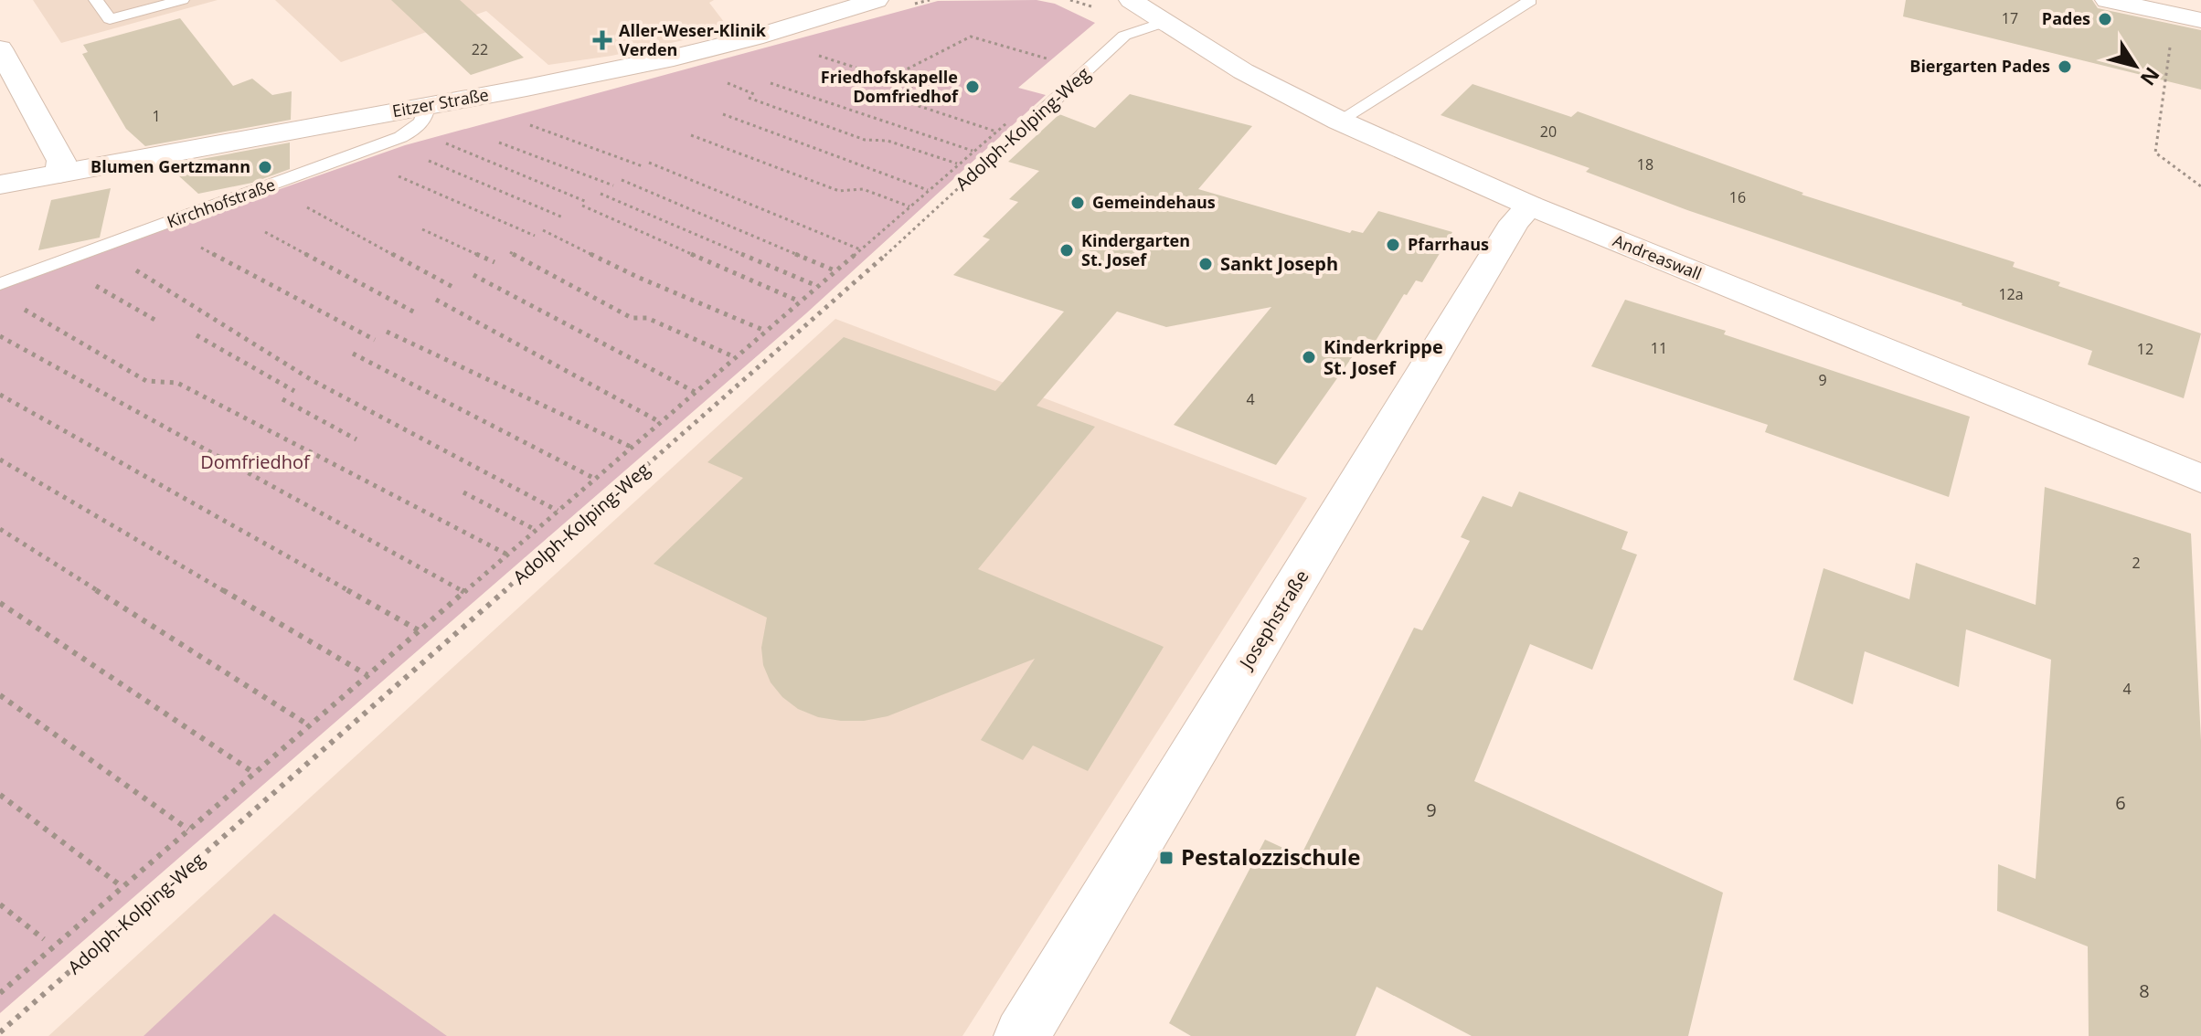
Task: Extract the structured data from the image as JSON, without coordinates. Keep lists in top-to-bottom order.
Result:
{
  "streets": {
    "main road": ["Eitzer Straße", "Andreaswall", "Josephstraße"],
    "lane": ["Adolph-Kolping-Weg", "Kirchhofstraße"]
  },
  "crossings": [
    ["Eitzer Straße", "Kirchhofstraße"],
    ["Adolph-Kolping-Weg", "Andreaswall"],
    ["Andreaswall", "Josephstraße"]
  ],
  "parks": ["Domfriedhof"],
  "places": {
    "other": [
      "Pades",
      "Biergarten Pades",
      "Friedhofskapelle Domfriedhof",
      "Blumen Gertzmann",
      "Gemeindehaus",
      "Pfarrhaus",
      "Kindergarten St. Josef",
      "Sankt Joseph",
      "Kinderkrippe St. Josef"
    ],
    "health": ["Aller-Weser-Klinik Verden"],
    "transit": ["Pestalozzischule"]
  },
  "house_numbers": [
    "17",
    "22",
    "1",
    "20",
    "18",
    "16",
    "12a",
    "11",
    "12",
    "9",
    "4",
    "2",
    "4",
    "6",
    "9",
    "8"
  ],
  "north": "bottom right"
}
